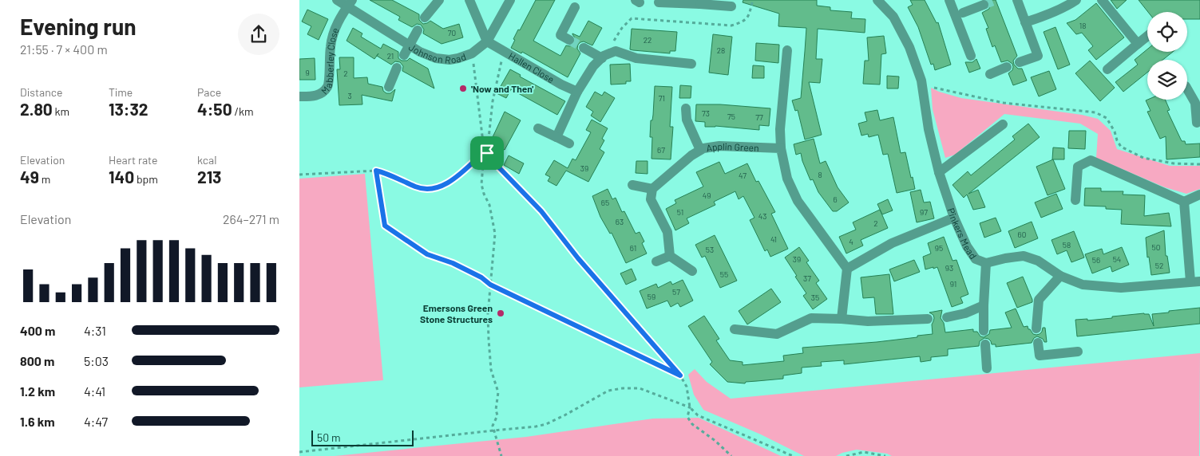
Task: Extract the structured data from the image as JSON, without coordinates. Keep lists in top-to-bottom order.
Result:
{
  "streets": {
    "street": [
      "Johnson Road",
      "Mabberley Close",
      "Hallen Close",
      "Applin Green",
      "Pinkers Mead"
    ]
  },
  "crossings": [
    ["Johnson Road", "Mabberley Close"],
    ["Johnson Road", "Hallen Close"]
  ],
  "places": ["'Now and Then'", "Emersons Green Stone Structures"],
  "house_numbers": [
    "18",
    "70",
    "22",
    "28",
    "21",
    "9",
    "2",
    "3",
    "71",
    "73",
    "75",
    "77",
    "67",
    "39",
    "8",
    "47",
    "49",
    "6",
    "65",
    "51",
    "97",
    "43",
    "63",
    "2",
    "60",
    "41",
    "4",
    "58",
    "50",
    "61",
    "95",
    "53",
    "39",
    "54",
    "56",
    "52",
    "93",
    "55",
    "37",
    "91",
    "57",
    "59",
    "35"
  ],
  "scale_bar": "50 m",
  "page": {
    "heading": ["Evening run", "21:55 · 7 × 400 m"],
    "stats": [
      ["Distance", "2.80 km"],
      ["Time", "13:32"],
      ["Pace", "4:50 /km"],
      ["Elevation", "49 m"],
      ["Heart rate", "140 bpm"],
      ["kcal", "213"]
    ],
    "chart": ["Elevation", "264–271 m"],
    "list": [
      {
        "name": "400 m",
        "note": "4:31"
      },
      {
        "name": "800 m",
        "note": "5:03"
      },
      {
        "name": "1.2 km",
        "note": "4:41"
      },
      {
        "name": "1.6 km",
        "note": "4:47"
      }
    ],
    "scale": "50 m"
  }
}
